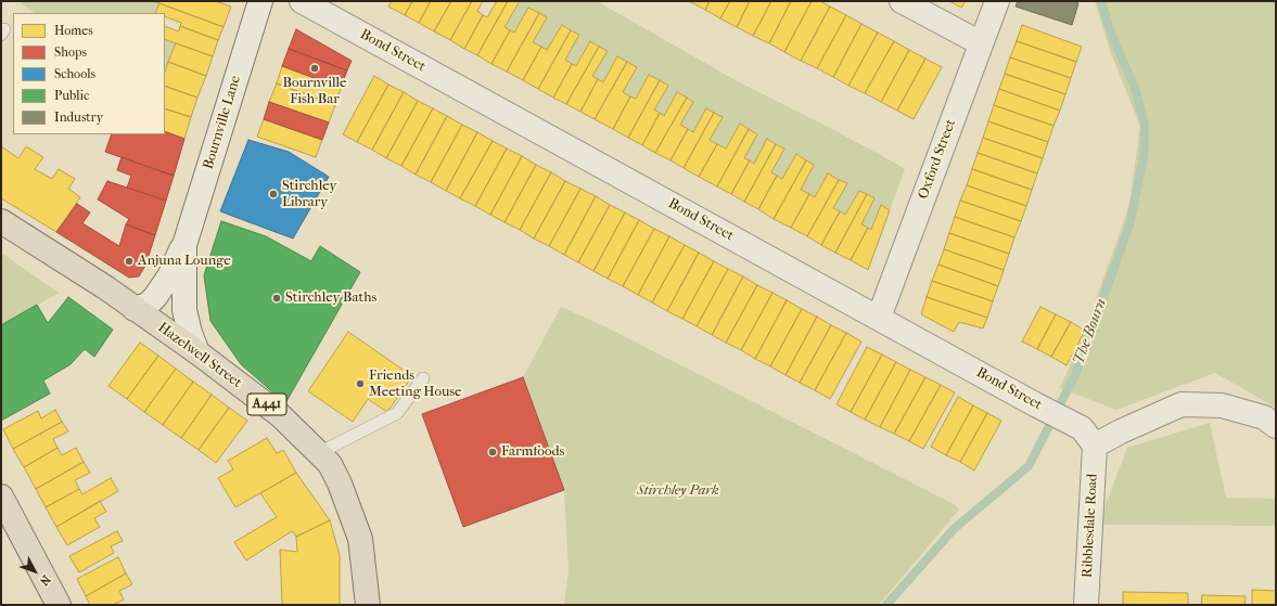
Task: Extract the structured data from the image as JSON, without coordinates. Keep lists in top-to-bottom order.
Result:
{
  "streets": {
    "main road": ["Hazelwell Street", "A441"],
    "street": [
      "Bond Street",
      "Bournville Lane",
      "Oxford Street",
      "Ribblesdale Road"
    ]
  },
  "crossings": [
    ["Bond Street", "Oxford Street"],
    ["Bond Street", "Ribblesdale Road"],
    ["Bournville Lane", "Hazelwell Street"]
  ],
  "water": ["The Bourn"],
  "parks": ["Stirchley Park"],
  "places": [
    "Bournville Fish Bar",
    "Stirchley Library",
    "Anjuna Lounge",
    "Stirchley Baths",
    "Friends Meeting House",
    "Farmfoods"
  ],
  "legend": [
    "Homes",
    "Shops",
    "Schools",
    "Public",
    "Industry"
  ],
  "north": "bottom right"
}
